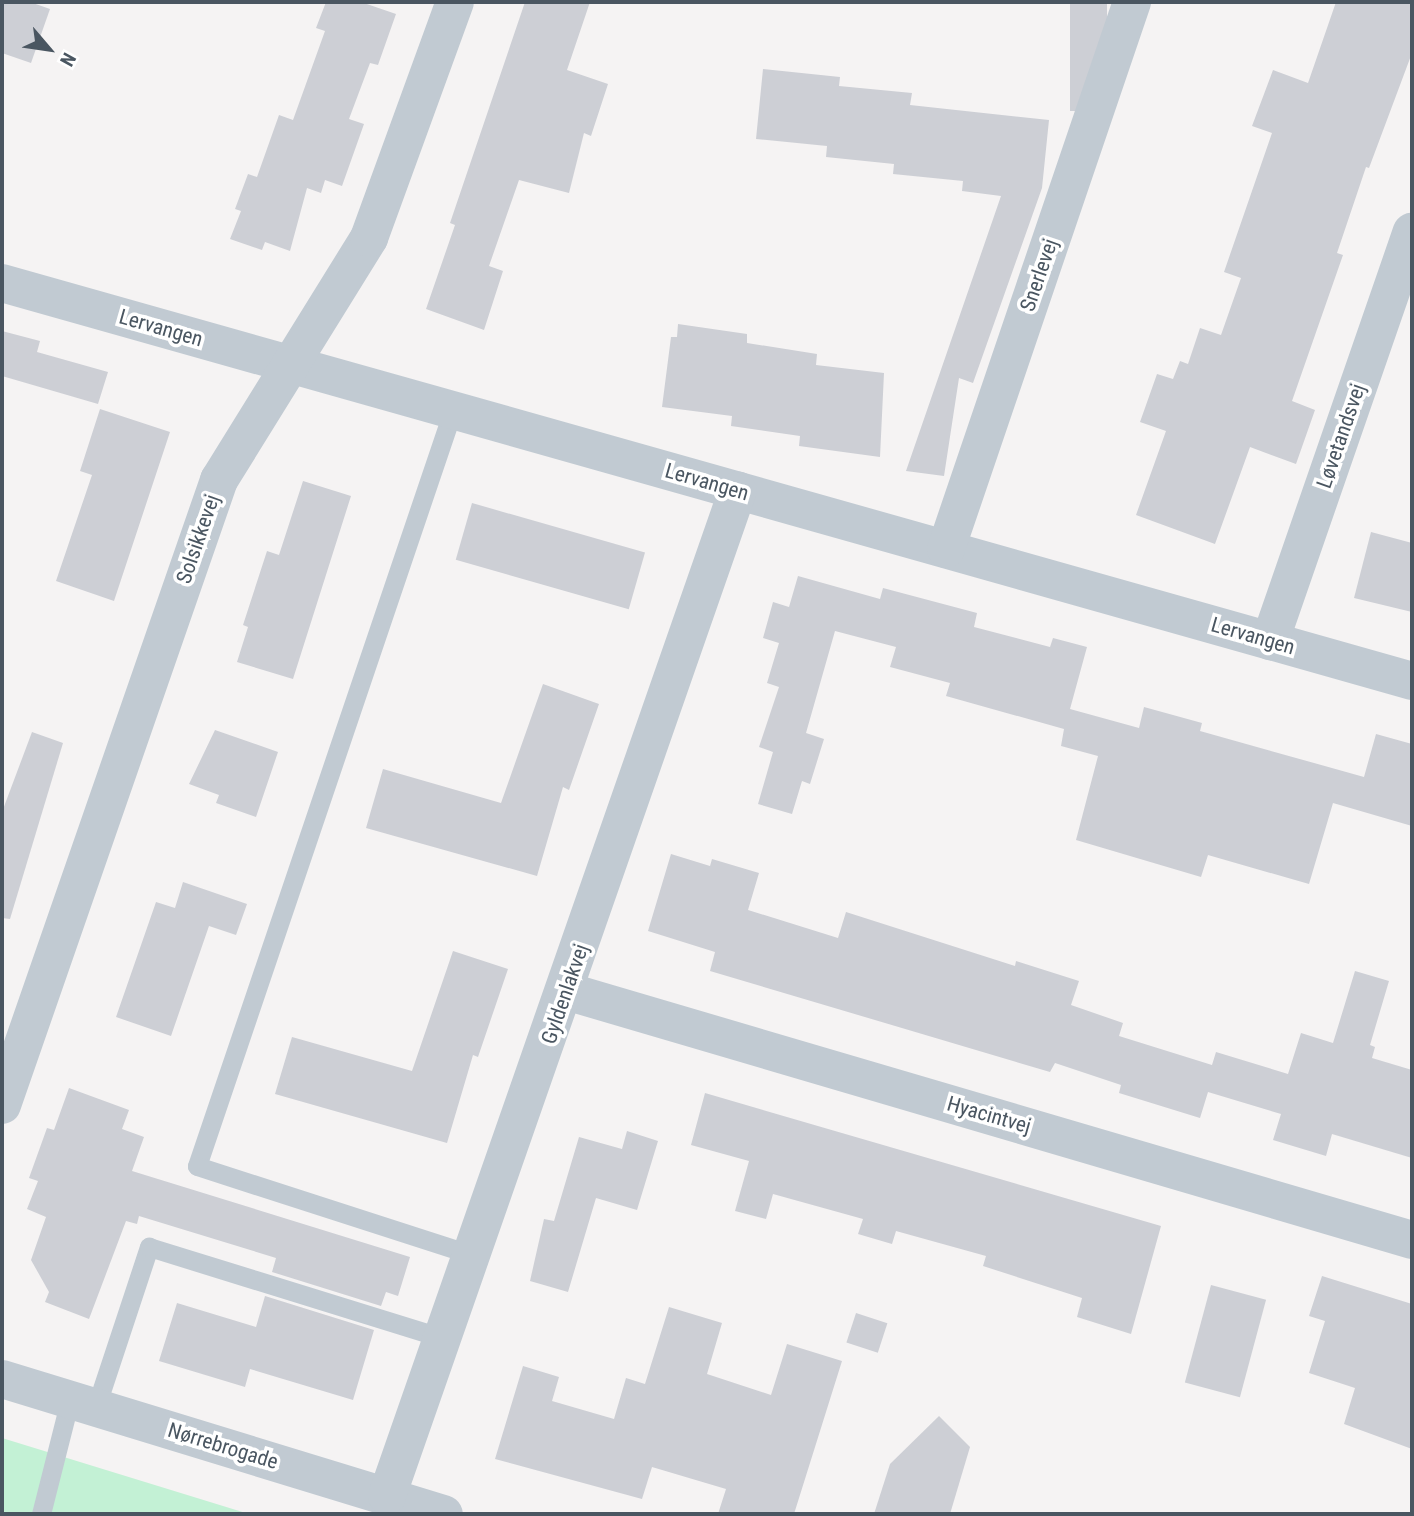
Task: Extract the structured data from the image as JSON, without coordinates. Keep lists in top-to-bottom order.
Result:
{
  "streets": {
    "street": [
      "Snerlevej",
      "Lervangen",
      "Løvetandsvej",
      "Solsikkevej",
      "Gyldenlakvej",
      "Hyacintvej",
      "Nørrebrogade"
    ]
  },
  "crossings": [
    ["Snerlevej", "Lervangen"],
    ["Lervangen", "Løvetandsvej"],
    ["Lervangen", "Solsikkevej"],
    ["Lervangen", "Gyldenlakvej"],
    ["Gyldenlakvej", "Hyacintvej"],
    ["Gyldenlakvej", "Nørrebrogade"]
  ],
  "north": "bottom right"
}
